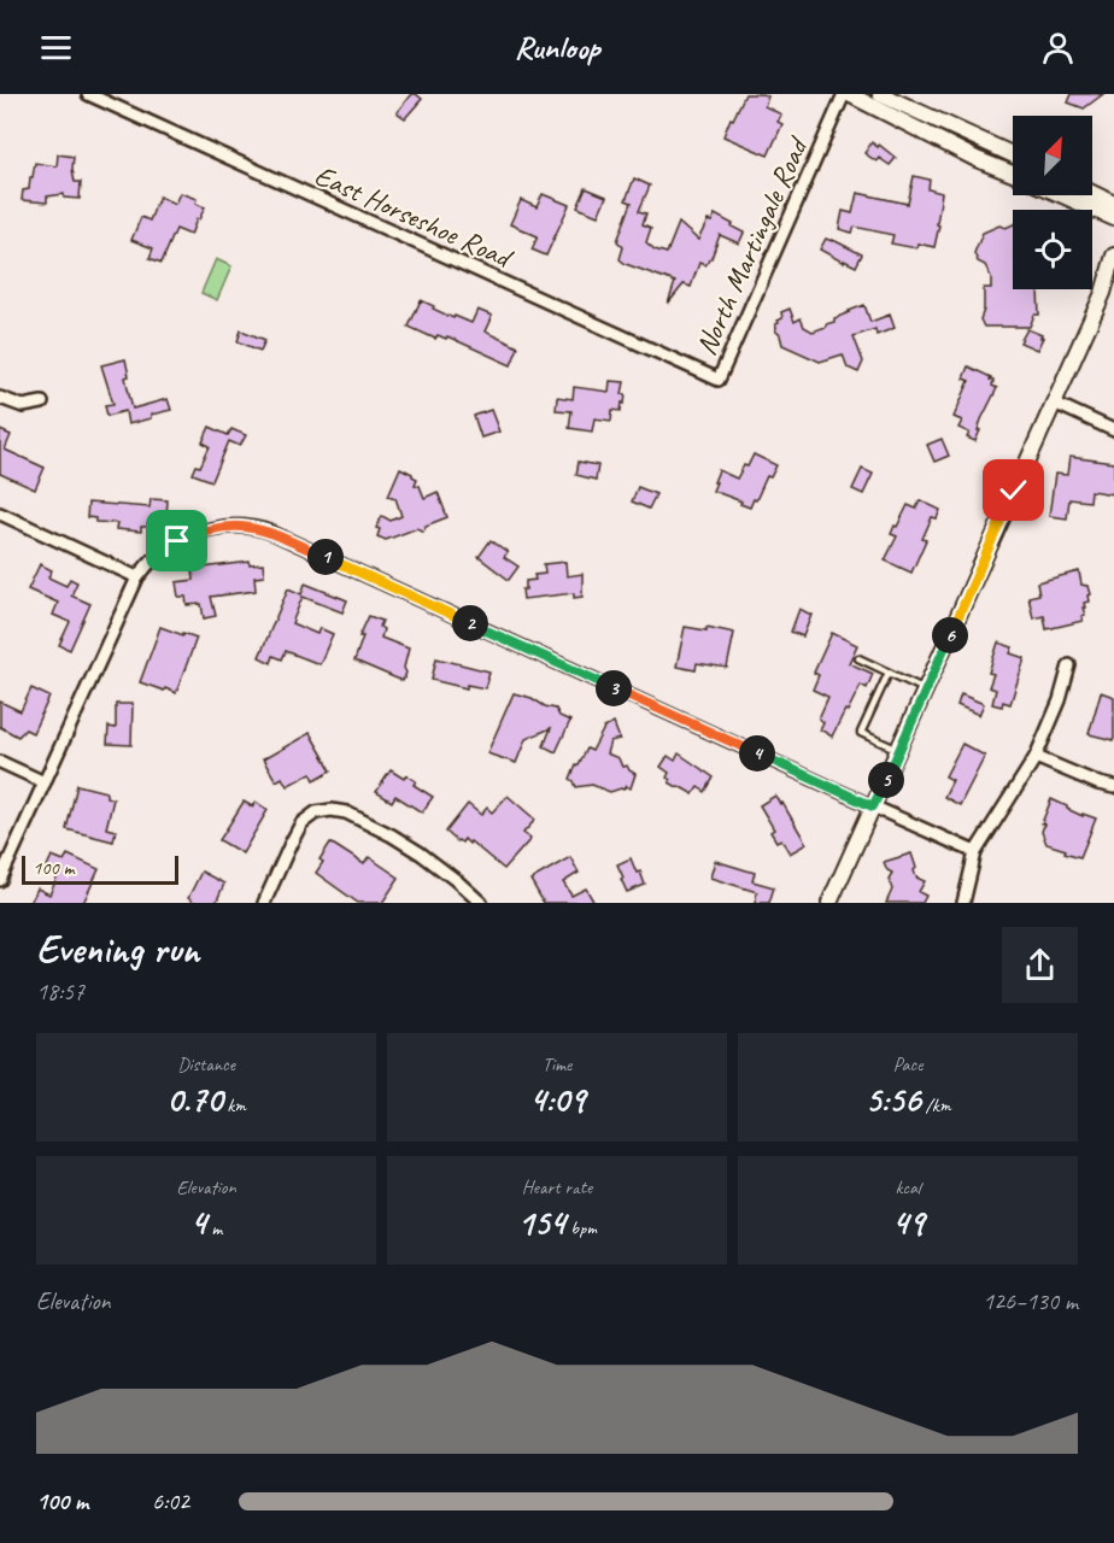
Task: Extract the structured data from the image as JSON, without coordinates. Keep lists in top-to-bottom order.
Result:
{
  "streets": {
    "street": ["East Horseshoe Road", "North Martingale Road"]
  },
  "crossings": [
    ["East Horseshoe Road", "North Martingale Road"]
  ],
  "scale_bar": "100 m",
  "north": "top right",
  "page": {
    "header": "Runloop",
    "pins": [
      "1",
      "2",
      "6",
      "3",
      "4",
      "5"
    ],
    "scale": "100 m",
    "heading": ["Evening run", "18:57"],
    "stats": [
      ["Distance", "0.70 km"],
      ["Time", "4:09"],
      ["Pace", "5:56 /km"],
      ["Elevation", "4 m"],
      ["Heart rate", "154 bpm"],
      ["kcal", "49"]
    ],
    "chart": ["Elevation", "126–130 m"],
    "list": [
      {
        "name": "100 m",
        "note": "6:02"
      }
    ]
  }
}
